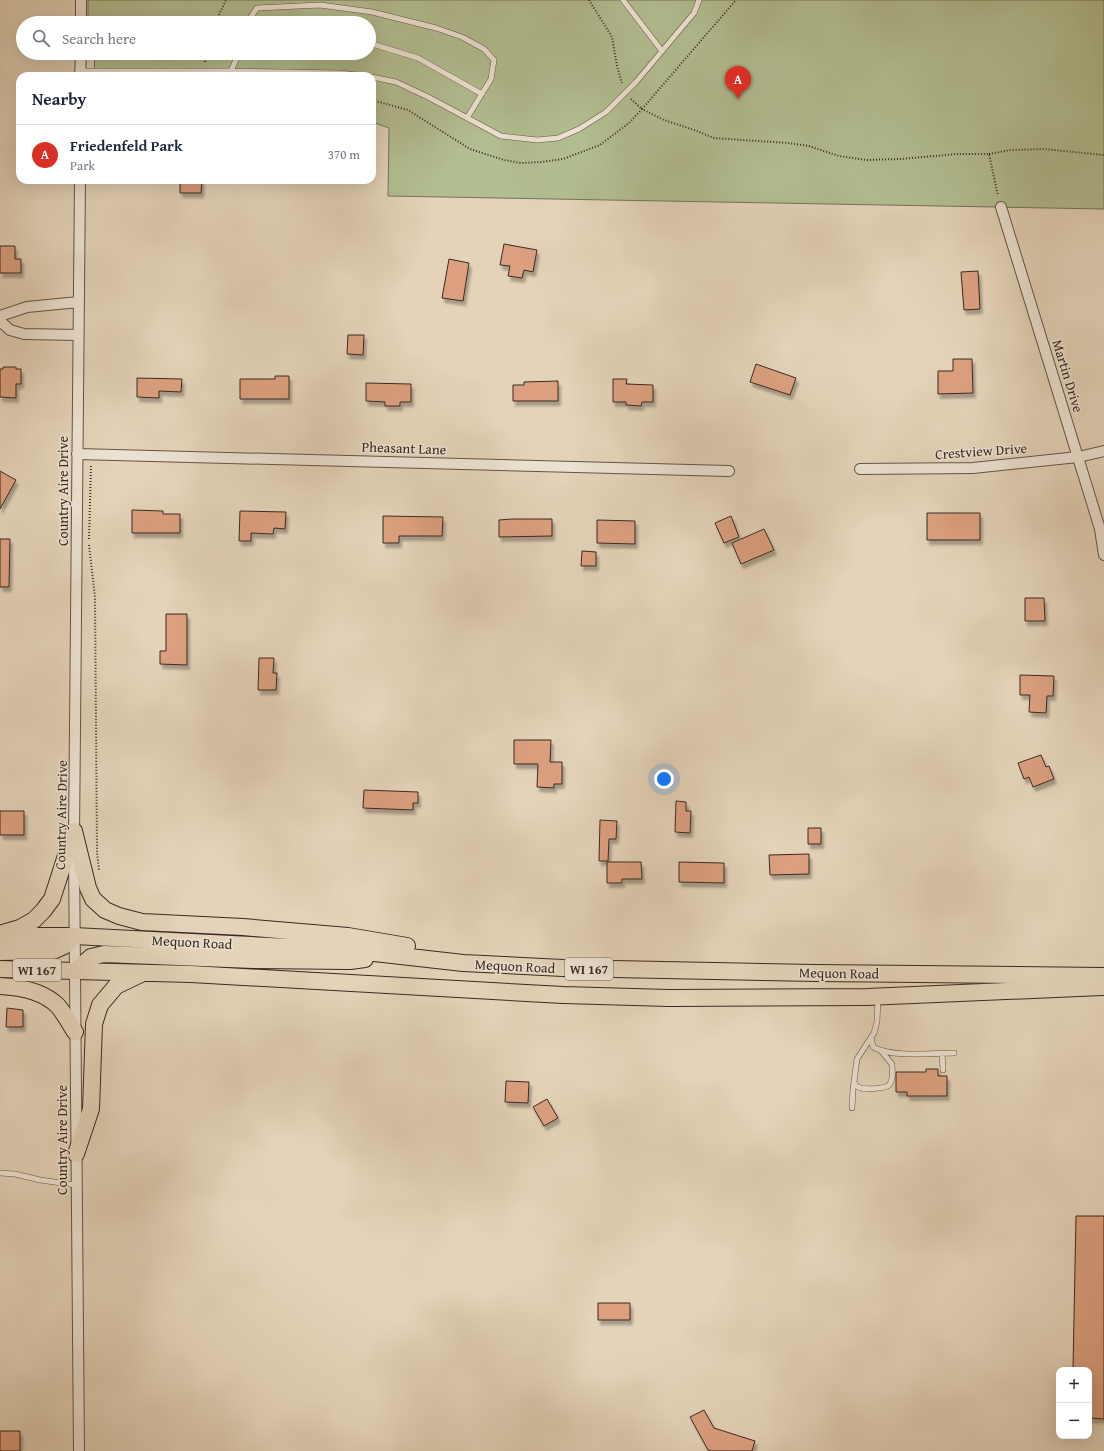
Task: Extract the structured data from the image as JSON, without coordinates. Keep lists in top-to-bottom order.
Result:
{
  "streets": {
    "main road": ["Mequon Road", "WI 167"],
    "street": [
      "Martin Drive",
      "Pheasant Lane",
      "Crestview Drive",
      "Country Aire Drive"
    ]
  },
  "crossings": [
    ["Martin Drive", "Crestview Drive"],
    ["Pheasant Lane", "Country Aire Drive"],
    ["Country Aire Drive", "Mequon Road"]
  ],
  "page": {
    "search": "Search here",
    "pins": "A",
    "heading": "Nearby",
    "list": [
      {
        "mark": "A",
        "name": "Friedenfeld Park",
        "note": "Park",
        "value": "370 m"
      }
    ],
    "map_buttons": ["+", "−"]
  }
}
